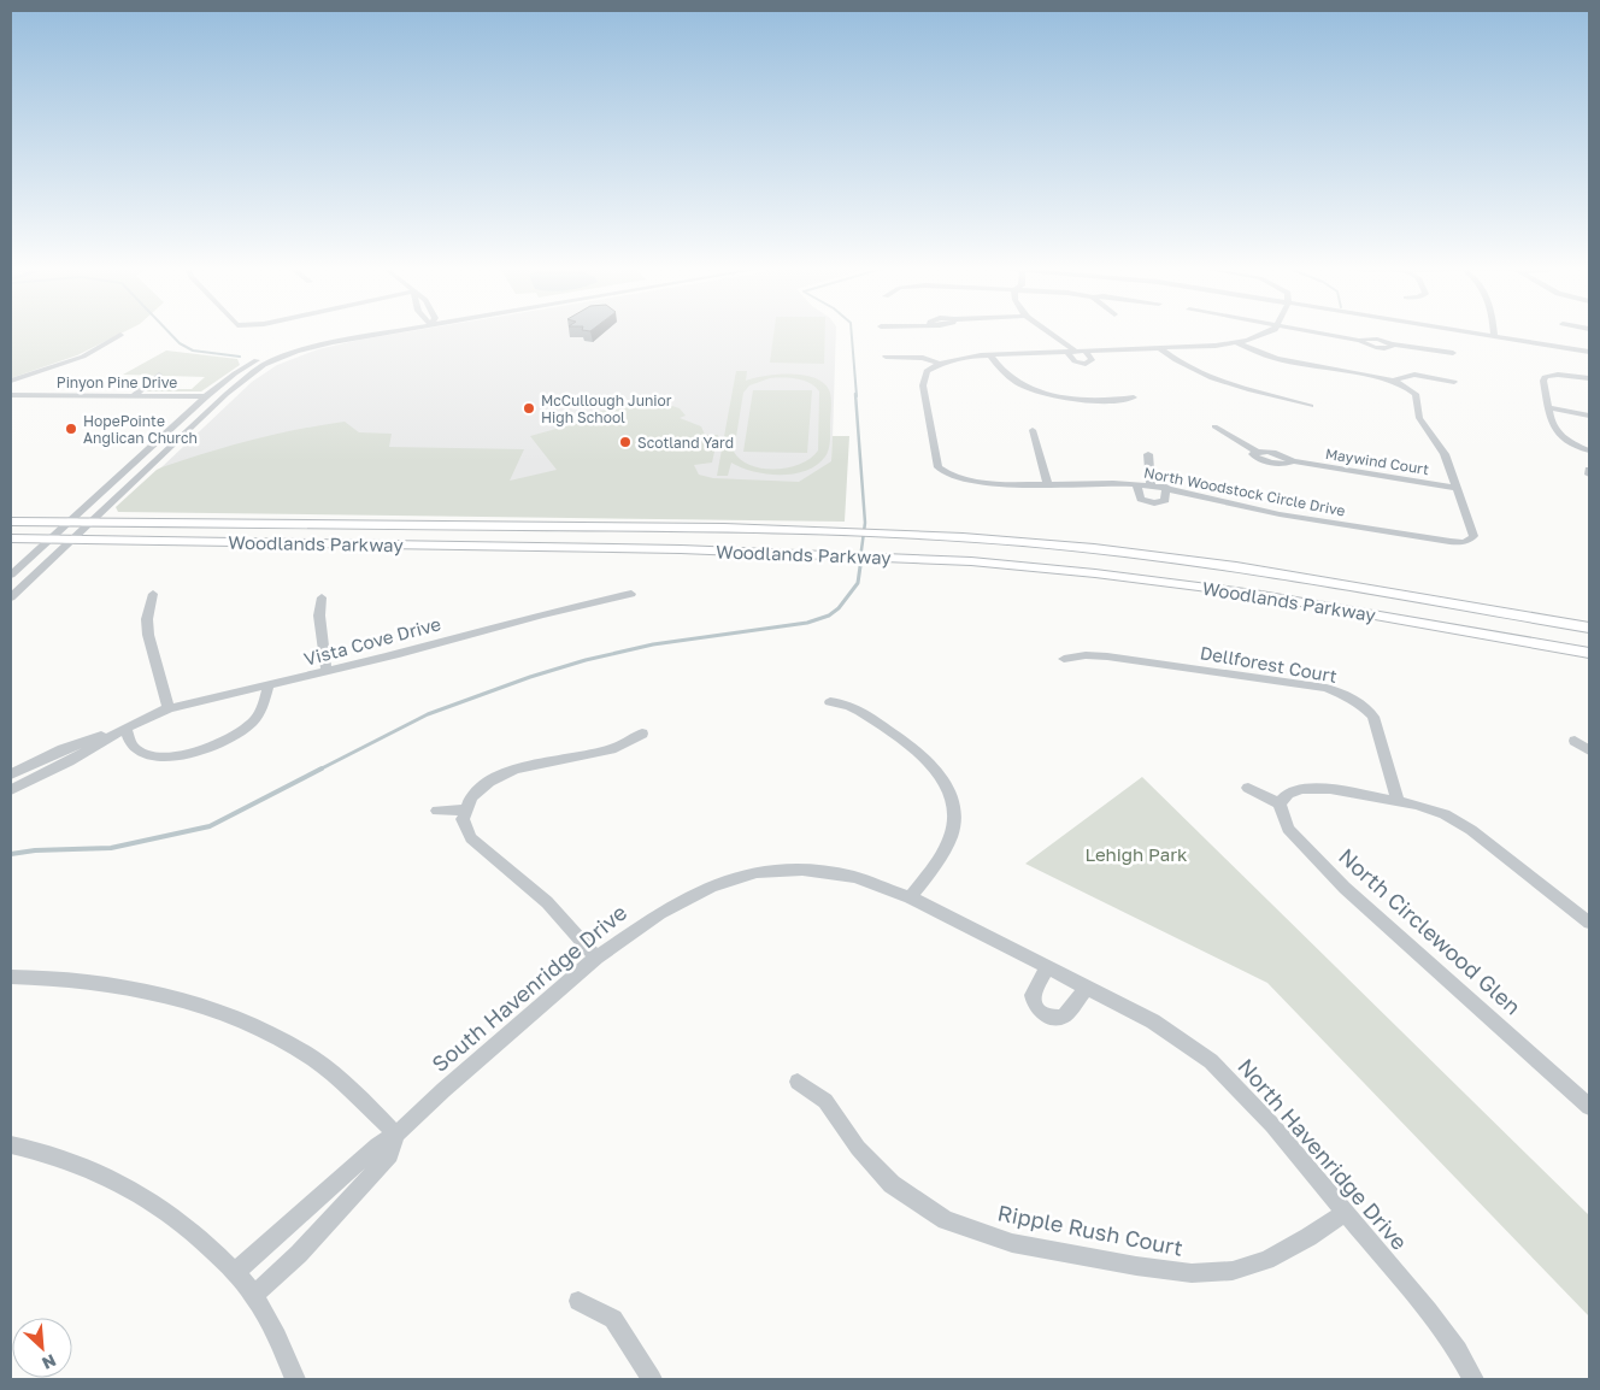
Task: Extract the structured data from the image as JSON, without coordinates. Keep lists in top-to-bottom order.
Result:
{
  "streets": {
    "main road": ["Woodlands Parkway"],
    "street": [
      "Pinyon Pine Drive",
      "Maywind Court",
      "North Woodstock Circle Drive",
      "Vista Cove Drive",
      "Dellforest Court",
      "North Circlewood Glen",
      "South Havenridge Drive",
      "North Havenridge Drive",
      "Ripple Rush Court"
    ]
  },
  "crossings": [
    ["Maywind Court", "North Woodstock Circle Drive"],
    ["South Havenridge Drive", "North Havenridge Drive"],
    ["North Havenridge Drive", "Ripple Rush Court"]
  ],
  "parks": ["Lehigh Park"],
  "places": ["McCullough Junior High School", "HopePointe Anglican Church", "Scotland Yard"],
  "north": "bottom right"
}
